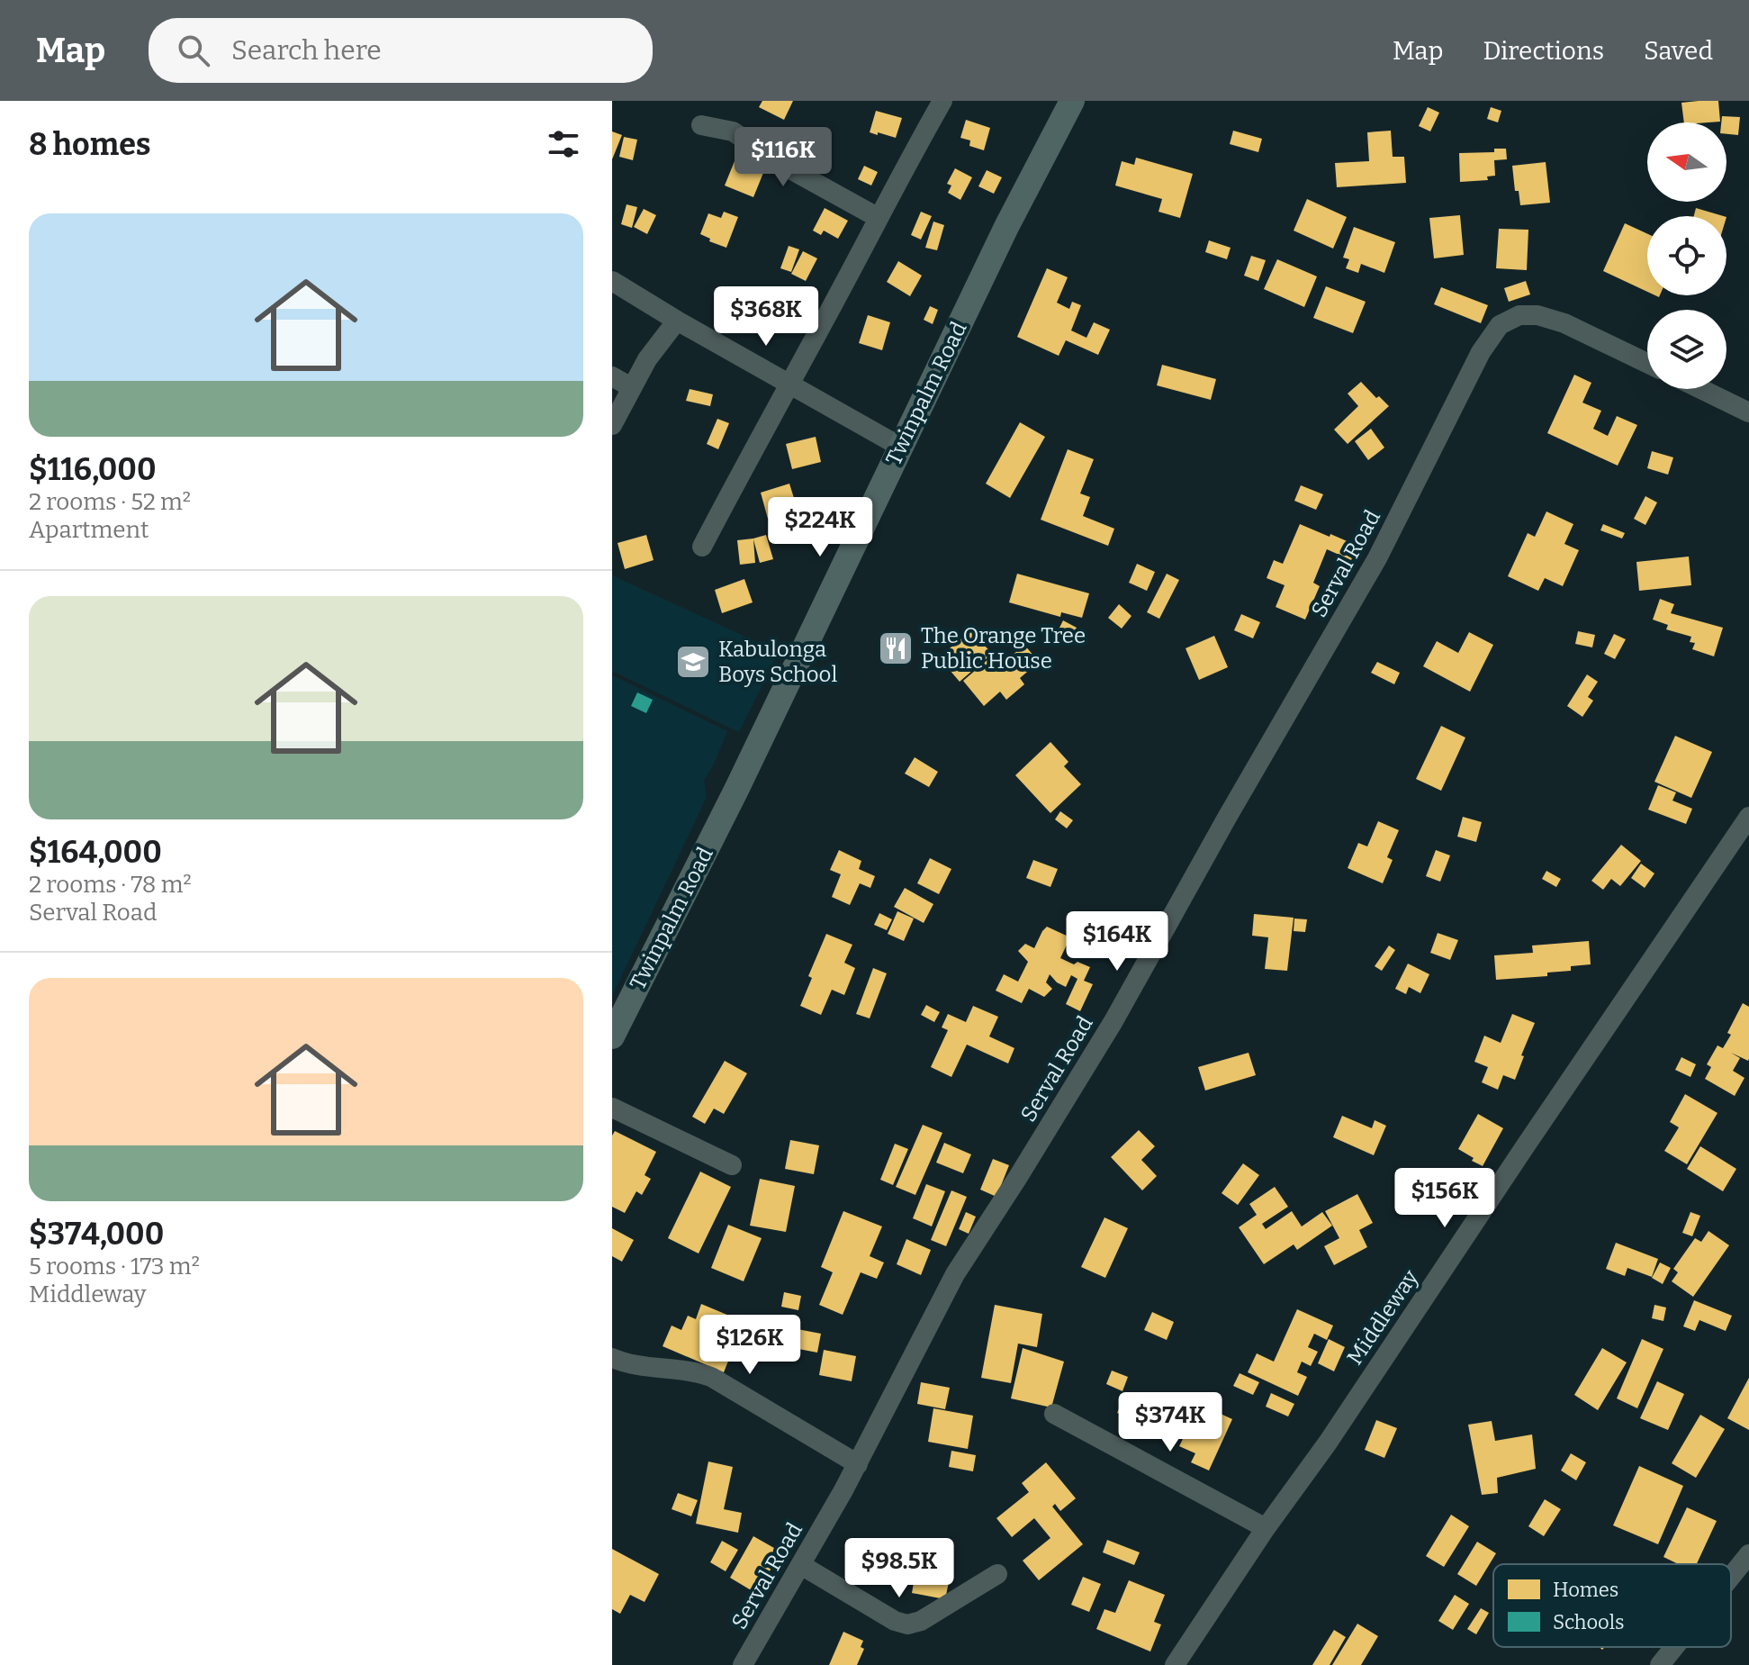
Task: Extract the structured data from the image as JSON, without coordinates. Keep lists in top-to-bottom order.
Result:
{
  "streets": {
    "main road": ["Twinpalm Road"],
    "street": ["Serval Road", "Middleway"]
  },
  "places": {
    "restaurant": ["The Orange Tree Public House"],
    "school or university": ["Kabulonga Boys School"]
  },
  "legend": ["Homes", "Schools"],
  "north": "left",
  "page": {
    "header": "Map",
    "search": "Search here",
    "nav": ["Map", "Directions", "Saved"],
    "heading": "8 homes",
    "price": [
      "$116K",
      "$368K",
      "$224K",
      "$164K",
      "$156K",
      "$126K",
      "$374K",
      "$98.5K"
    ],
    "list": [
      {
        "name": "$116,000",
        "note": "2 rooms · 52 m² · Apartment"
      },
      {
        "name": "$164,000",
        "note": "2 rooms · 78 m² · Serval Road"
      },
      {
        "name": "$374,000",
        "note": "5 rooms · 173 m² · Middleway"
      }
    ]
  }
}
